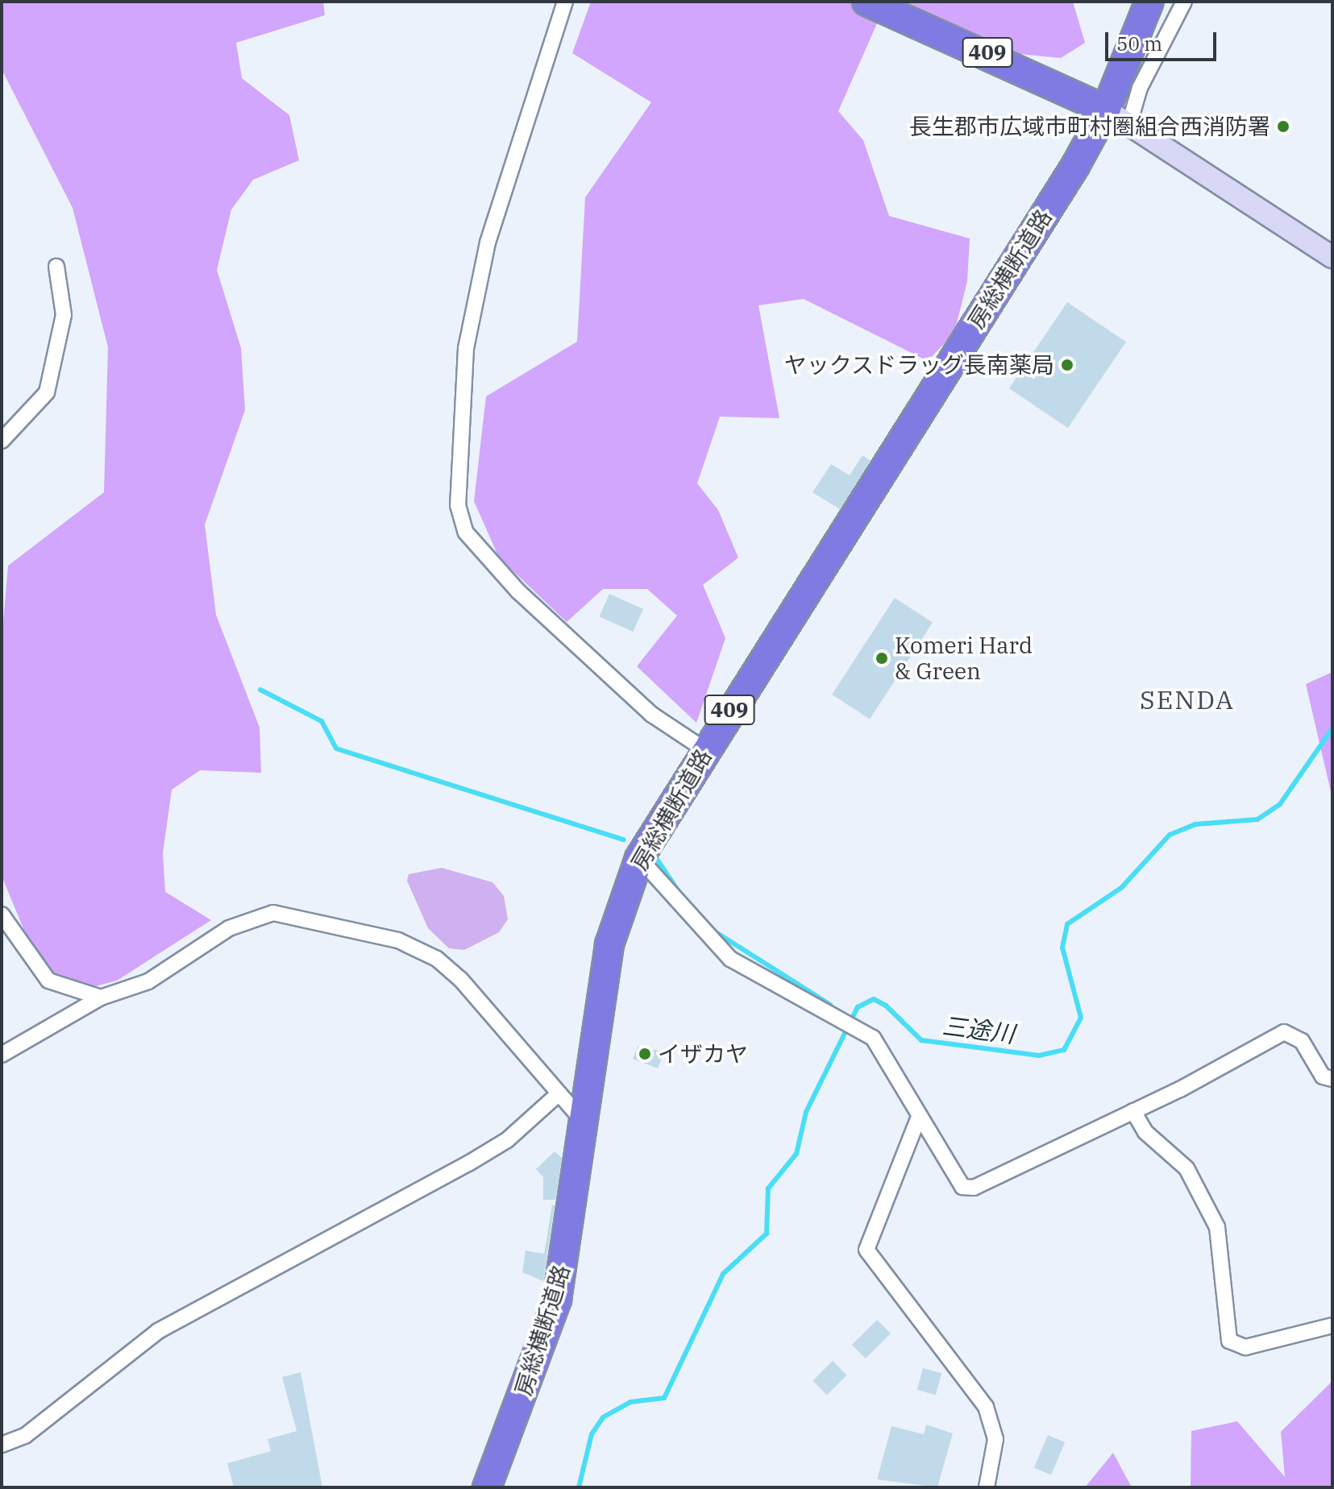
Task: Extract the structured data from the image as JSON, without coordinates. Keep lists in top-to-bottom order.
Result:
{
  "streets": {
    "highway": ["409", "房総横断道路"]
  },
  "crossings": [
    ["409", "房総横断道路"]
  ],
  "districts": ["SENDA"],
  "water": ["三途川"],
  "places": [
    "長生郡市広域市町村圏組合西消防署",
    "ヤックスドラッグ長南薬局",
    "Komeri Hard & Green",
    "イザカヤ"
  ],
  "scale_bar": "50 m"
}
